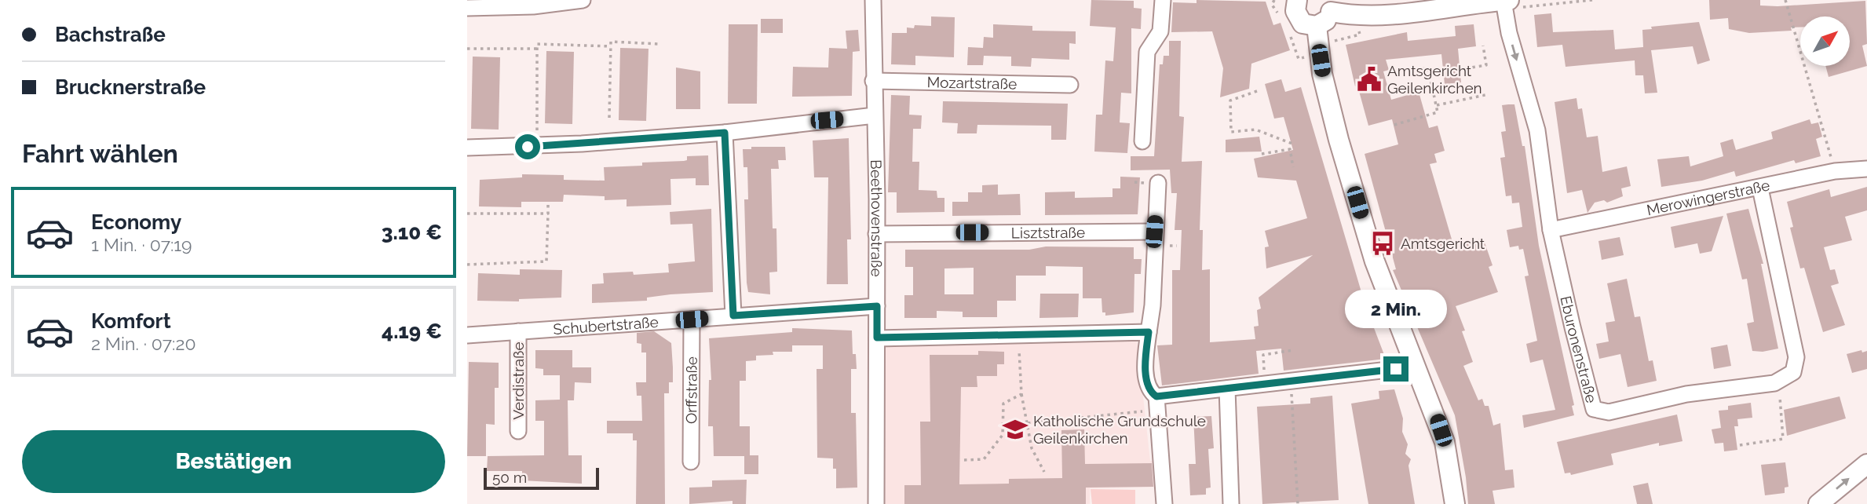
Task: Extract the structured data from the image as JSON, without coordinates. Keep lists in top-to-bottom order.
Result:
{
  "streets": {
    "street": [
      "Mozartstraße",
      "Merowingerstraße",
      "Beethovenstraße",
      "Lisztstraße",
      "Schubertstraße",
      "Eburonenstraße",
      "Verdistraße",
      "Orffstraße"
    ]
  },
  "crossings": [
    ["Mozartstraße", "Beethovenstraße"],
    ["Merowingerstraße", "Eburonenstraße"],
    ["Beethovenstraße", "Lisztstraße"],
    ["Beethovenstraße", "Schubertstraße"],
    ["Schubertstraße", "Verdistraße"],
    ["Schubertstraße", "Orffstraße"]
  ],
  "one_way": ["Eburonenstraße"],
  "places": {
    "public building": ["Amtsgericht Geilenkirchen"],
    "bus stop": ["Amtsgericht"],
    "school or university": ["Katholische Grundschule Geilenkirchen"]
  },
  "scale_bar": "50 m",
  "north": "top right",
  "page": {
    "banner": ["Bachstraße", "Brucknerstraße"],
    "heading": "Fahrt wählen",
    "list": [
      {
        "name": "Economy",
        "note": "1 Min. · 07:19",
        "value": "3.10 €"
      },
      {
        "name": "Komfort",
        "note": "2 Min. · 07:20",
        "value": "4.19 €"
      }
    ],
    "bubble": "2 Min.",
    "buttons": "Bestätigen",
    "scale": "50 m"
  }
}
